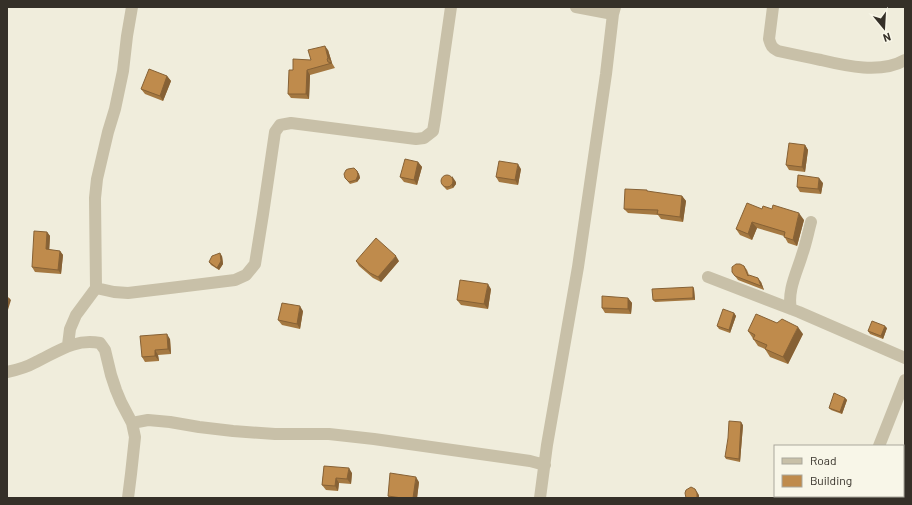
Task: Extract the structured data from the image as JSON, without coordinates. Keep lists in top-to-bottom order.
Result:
{
  "legend": ["Road", "Building"],
  "north": "bottom"
}
